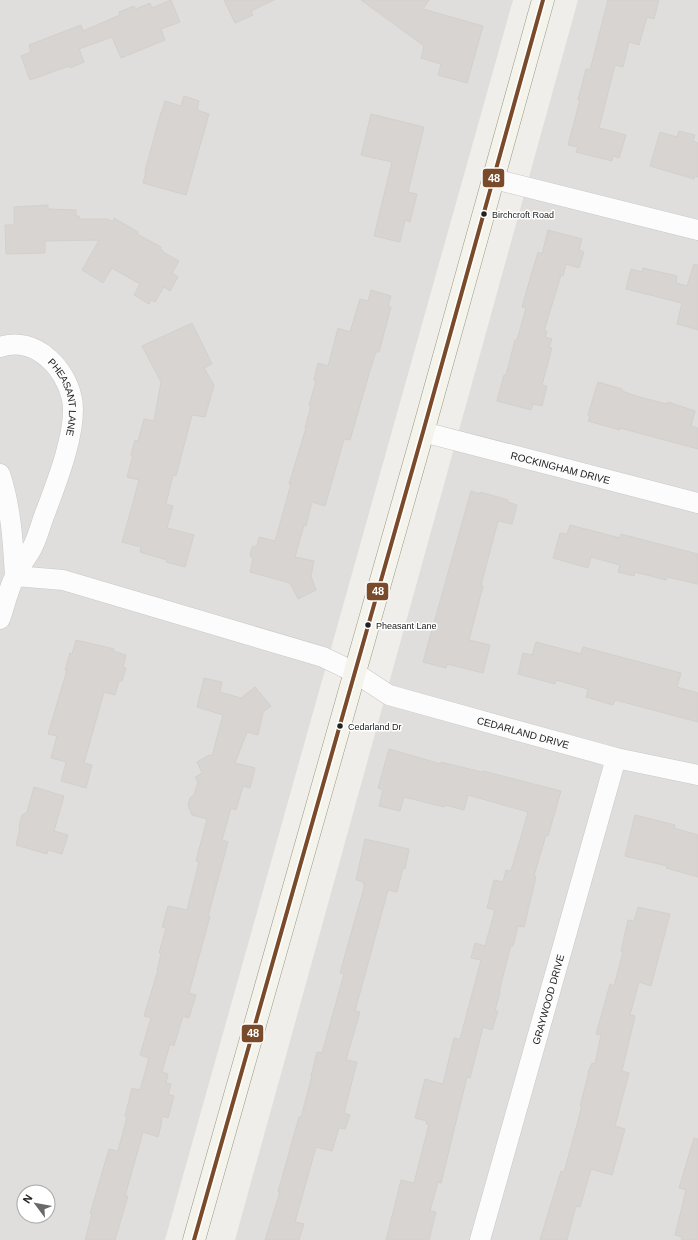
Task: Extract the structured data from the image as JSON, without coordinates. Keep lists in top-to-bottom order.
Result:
{
  "streets": {
    "street": [
      "PHEASANT LANE",
      "ROCKINGHAM DRIVE",
      "CEDARLAND DRIVE",
      "GRAYWOOD DRIVE"
    ]
  },
  "crossings": [
    ["CEDARLAND DRIVE", "GRAYWOOD DRIVE"]
  ],
  "places": ["Birchcroft Road", "Pheasant Lane", "Cedarland Dr"],
  "lines": ["transit line 48"],
  "north": "top left"
}
